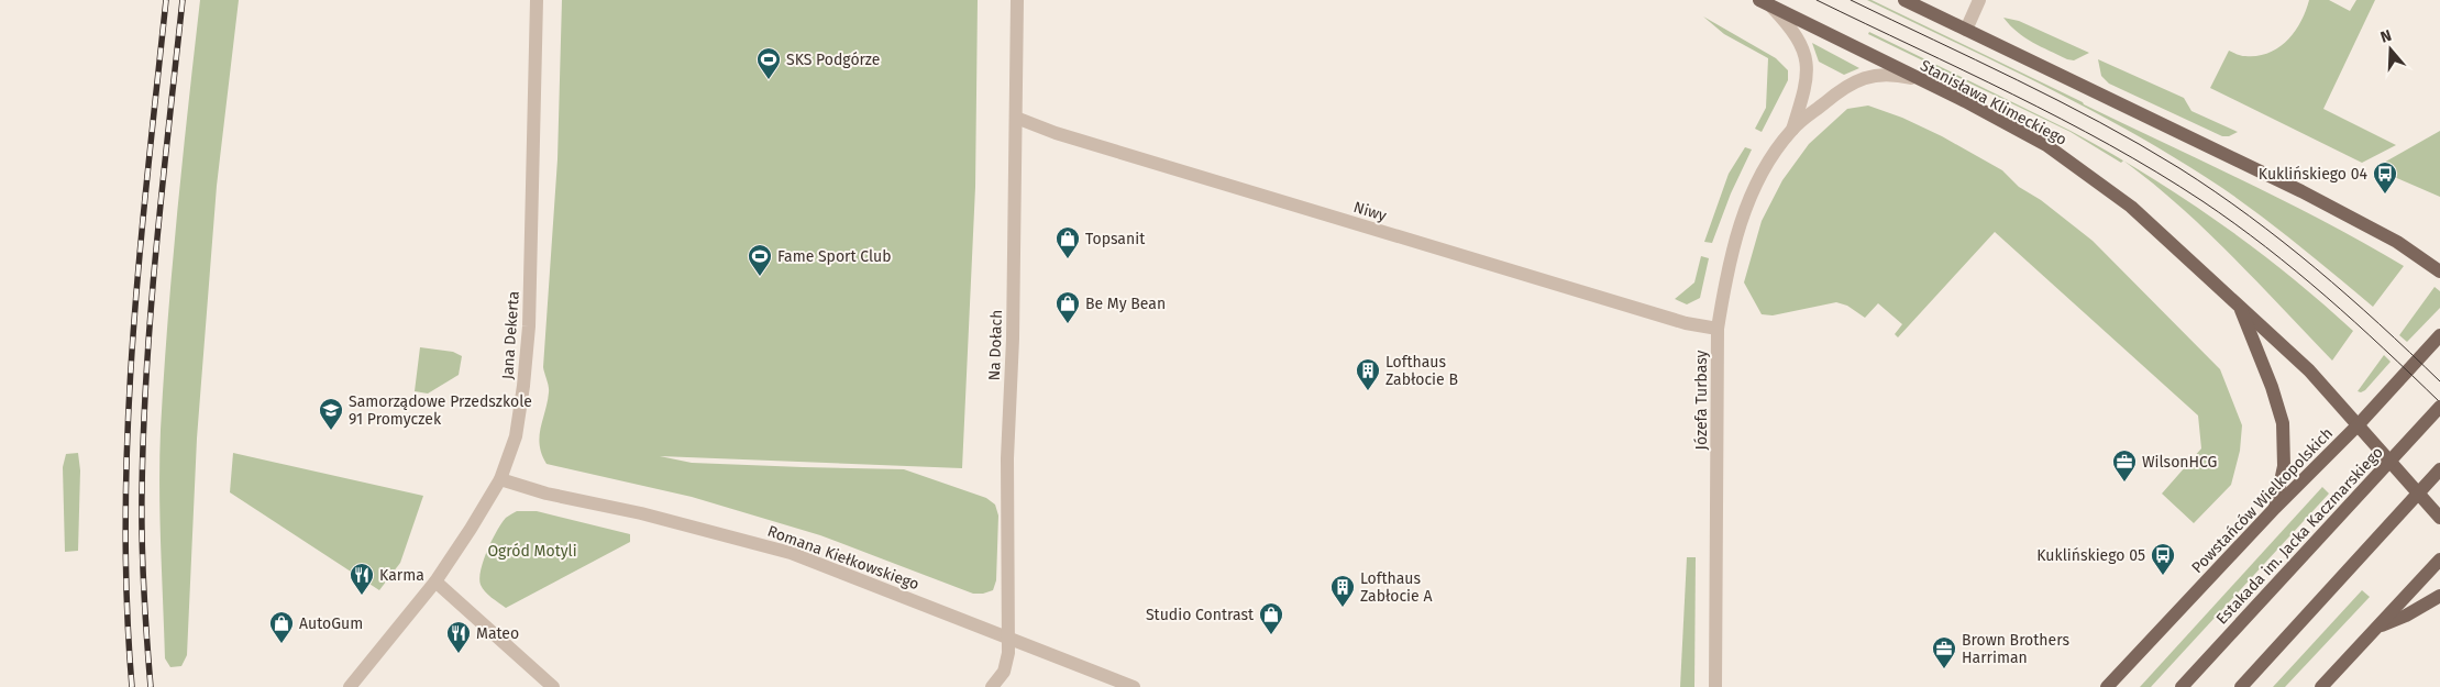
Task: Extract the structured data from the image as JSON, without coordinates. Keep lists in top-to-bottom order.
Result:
{
  "streets": {
    "main road": ["Stanisława Klimeckiego", "Powstańców Wielkopolskich", "Estakada im. Jacka Kaczmarskiego"],
    "street": [
      "Niwy",
      "Jana Dekerta",
      "Na Dołach",
      "Józefa Turbasy",
      "Romana Kiełkowskiego"
    ]
  },
  "crossings": [
    ["Stanisława Klimeckiego", "Józefa Turbasy"],
    ["Stanisława Klimeckiego", "Powstańców Wielkopolskich"],
    ["Niwy", "Na Dołach"],
    ["Niwy", "Józefa Turbasy"],
    ["Jana Dekerta", "Romana Kiełkowskiego"],
    ["Na Dołach", "Romana Kiełkowskiego"]
  ],
  "parks": ["Ogród Motyli"],
  "places": {
    "sports": ["SKS Podgórze", "Fame Sport Club"],
    "bus stop": ["Kuklińskiego 04", "Kuklińskiego 05"],
    "shop": [
      "Topsanit",
      "Be My Bean",
      "Studio Contrast",
      "AutoGum"
    ],
    "building": ["Lofthaus Zabłocie B", "Lofthaus Zabłocie A"],
    "school or university": ["Samorządowe Przedszkole 91 Promyczek"],
    "office": ["WilsonHCG", "Brown Brothers Harriman"],
    "restaurant": ["Karma", "Mateo"]
  },
  "north": "top"
}
